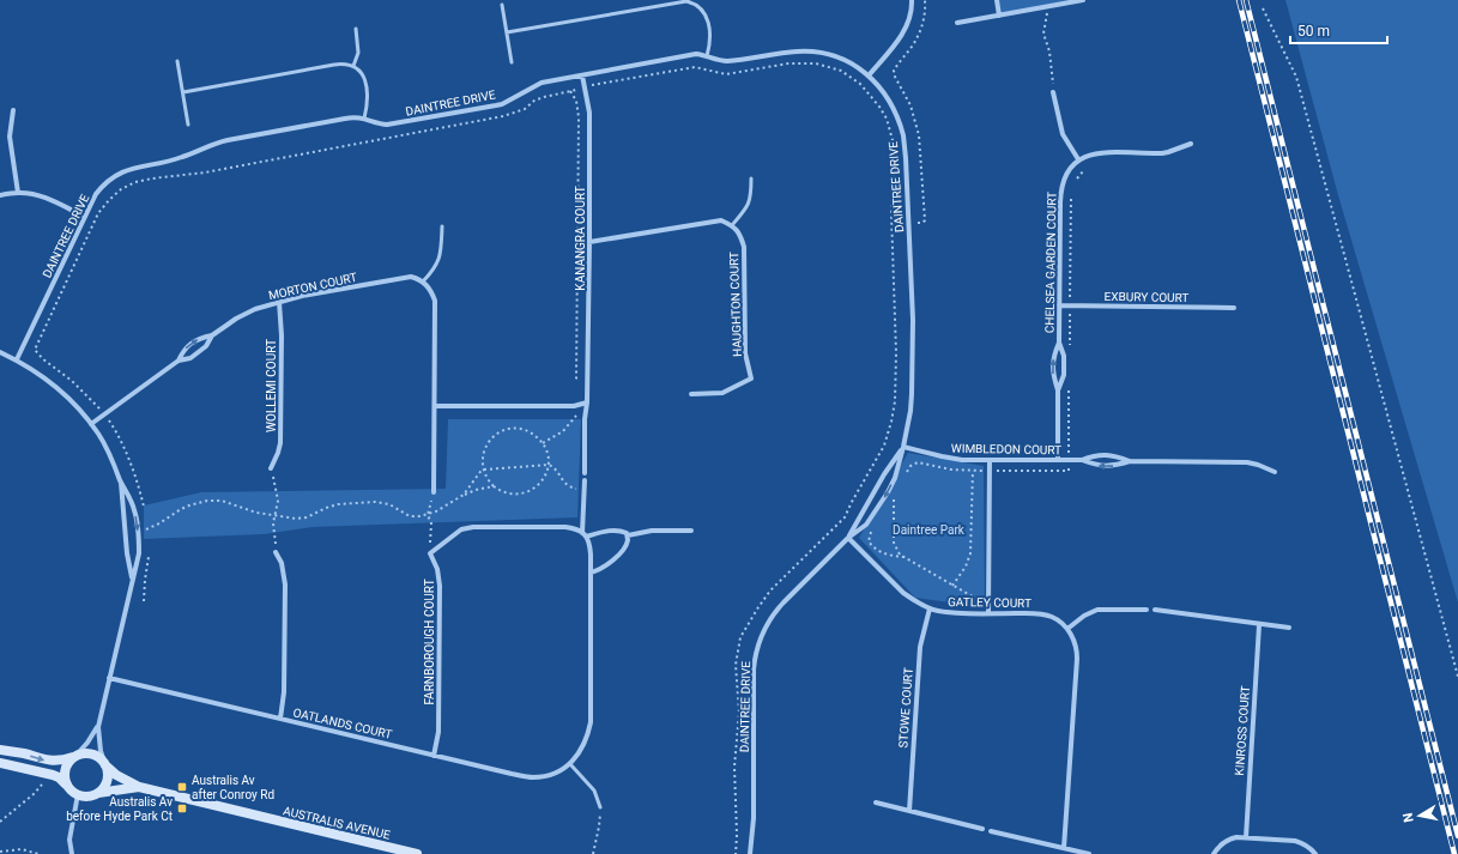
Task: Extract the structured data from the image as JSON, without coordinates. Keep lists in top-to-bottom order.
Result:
{
  "streets": {
    "street": [
      "DAINTREE DRIVE",
      "KANANGRA COURT",
      "CHELSEA GARDEN COURT",
      "MORTON COURT",
      "EXBURY COURT",
      "HAUGHTON COURT",
      "WOLLEMI COURT",
      "WIMBLEDON COURT",
      "GATLEY COURT",
      "FARNBOROUGH COURT",
      "STOWE COURT",
      "OATLANDS COURT",
      "KINROSS COURT",
      "AUSTRALIS AVENUE"
    ]
  },
  "crossings": [
    ["DAINTREE DRIVE", "KANANGRA COURT"],
    ["DAINTREE DRIVE", "WIMBLEDON COURT"],
    ["DAINTREE DRIVE", "GATLEY COURT"],
    ["CHELSEA GARDEN COURT", "EXBURY COURT"],
    ["CHELSEA GARDEN COURT", "WIMBLEDON COURT"],
    ["MORTON COURT", "WOLLEMI COURT"],
    ["GATLEY COURT", "STOWE COURT"],
    ["FARNBOROUGH COURT", "OATLANDS COURT"]
  ],
  "parks": ["Daintree Park"],
  "places": {
    "transit": ["Australis Av after Conroy Rd", "Australis Av before Hyde Park Ct"]
  },
  "scale_bar": "50 m",
  "north": "left"
}
